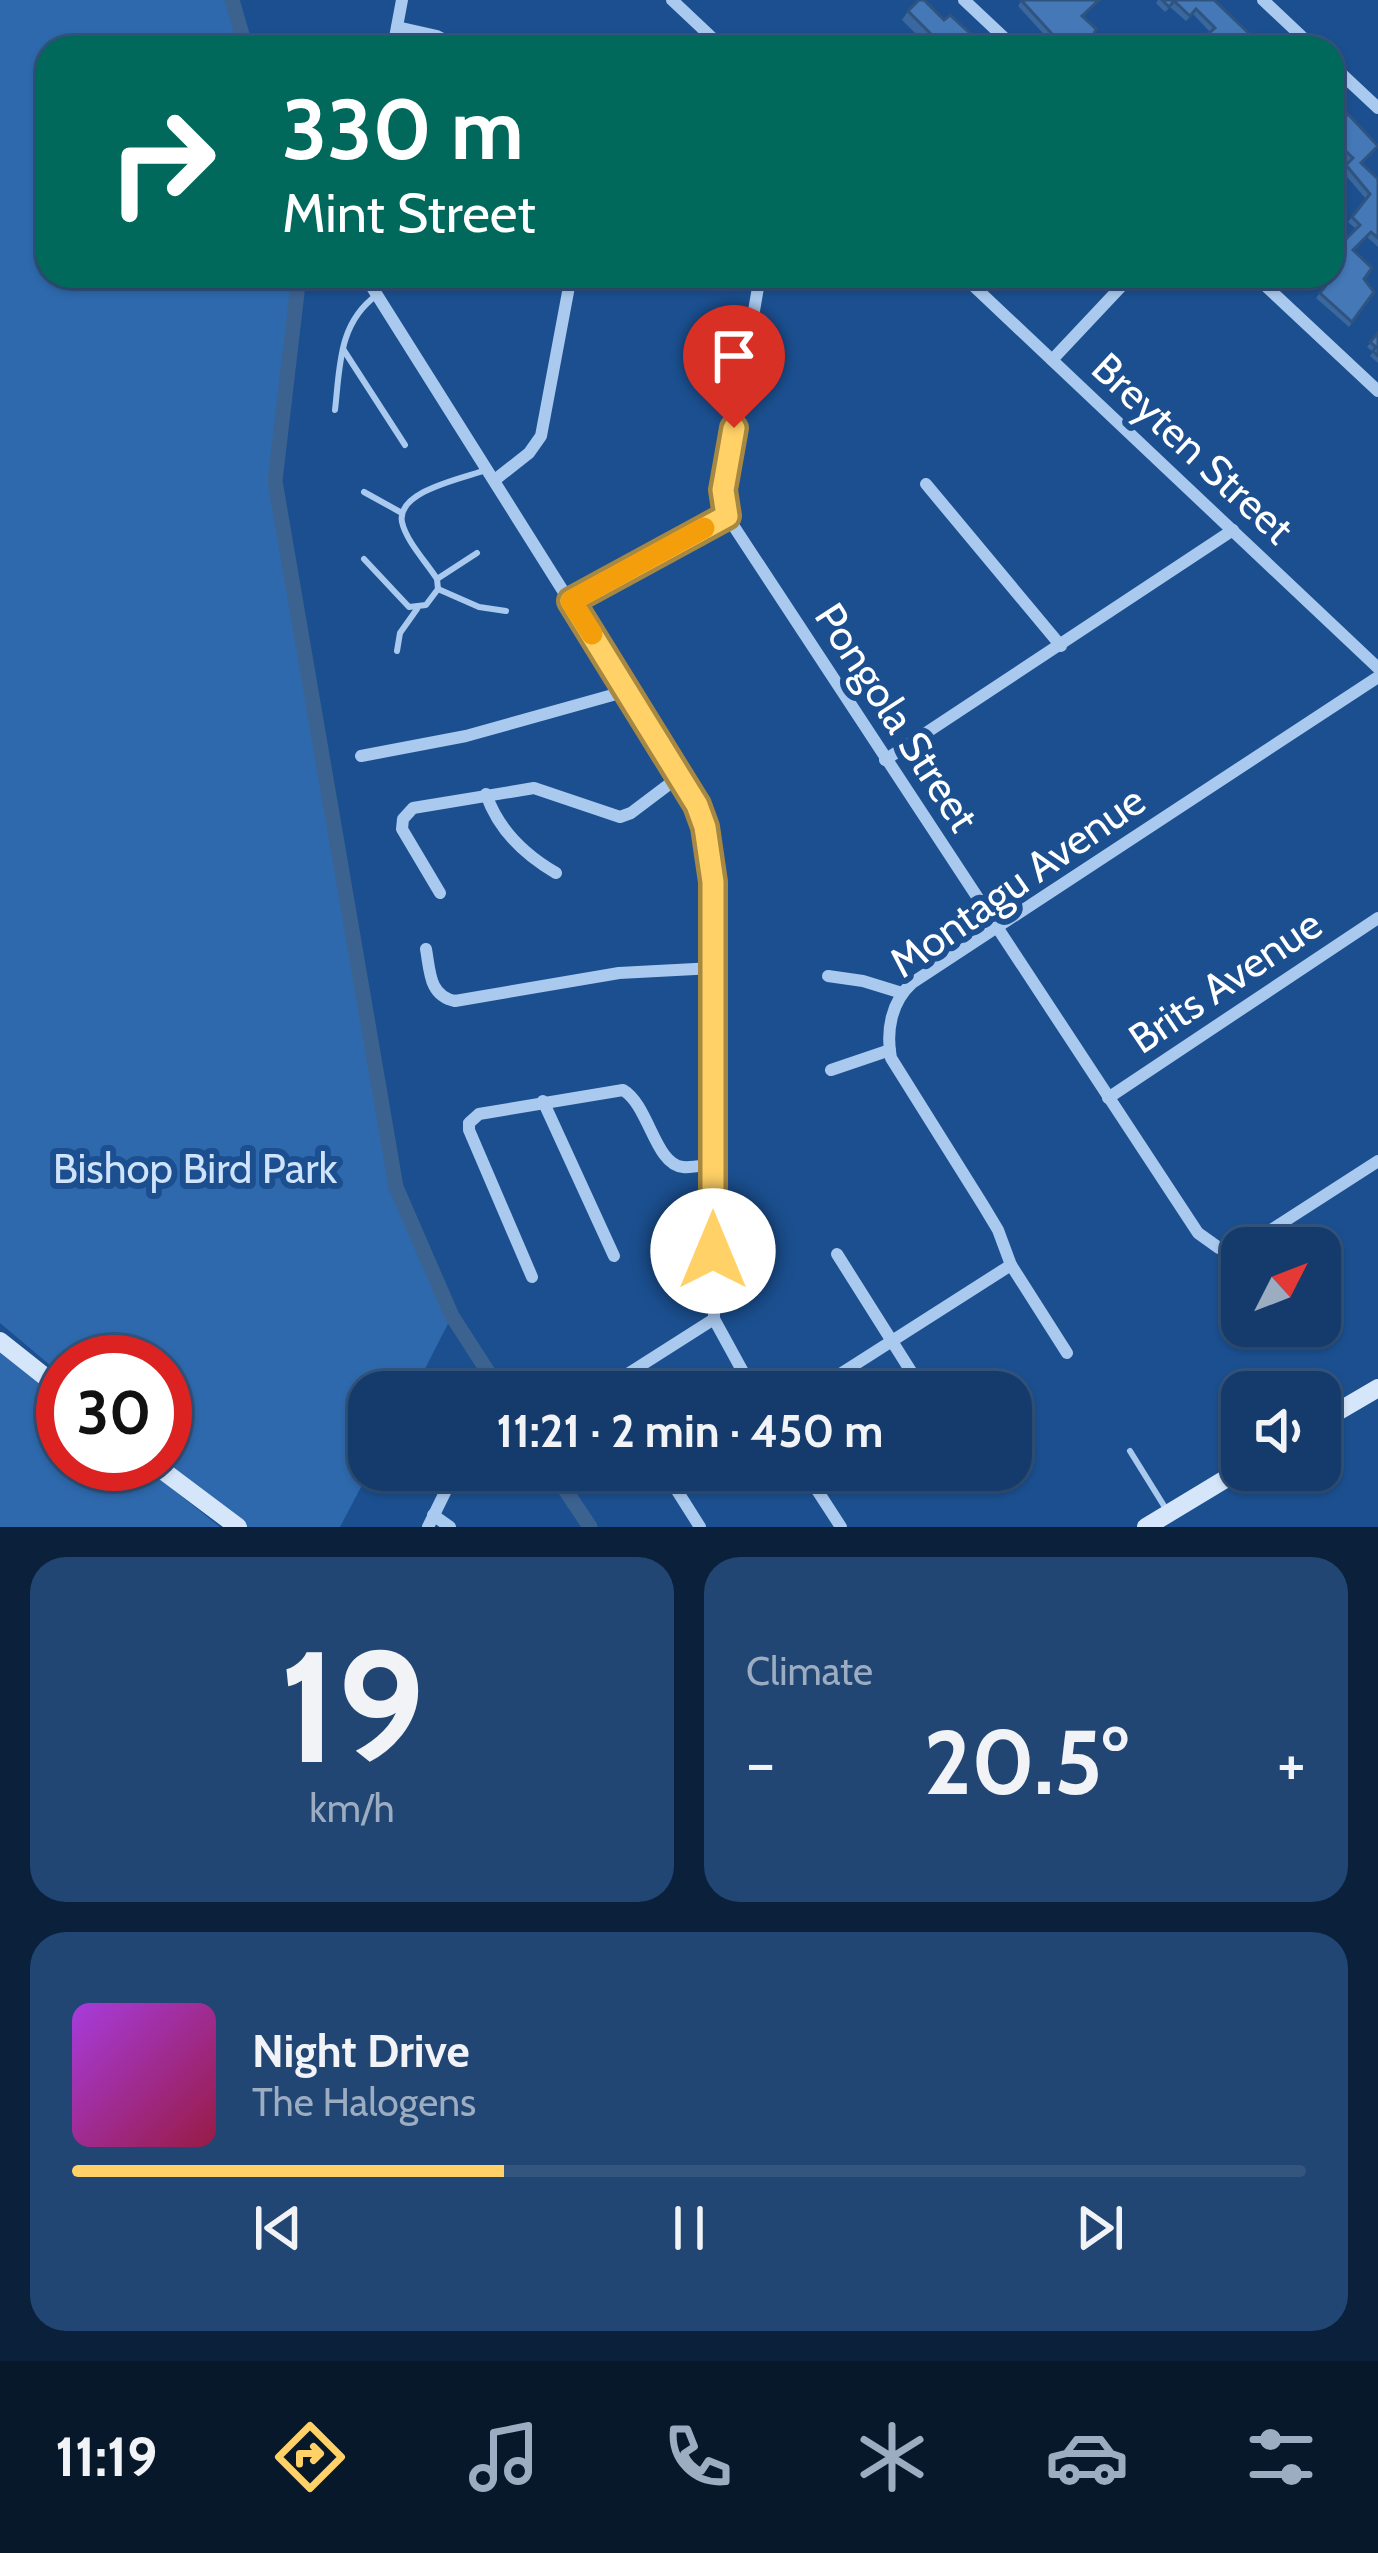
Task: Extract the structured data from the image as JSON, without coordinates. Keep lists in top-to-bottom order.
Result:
{
  "streets": {
    "street": [
      "Breyten Street",
      "Pongola Street",
      "Montagu Avenue",
      "Brits Avenue"
    ]
  },
  "crossings": [
    ["Pongola Street", "Montagu Avenue"],
    ["Pongola Street", "Brits Avenue"]
  ],
  "parks": ["Bishop Bird Park"],
  "north": "top right",
  "page": {
    "turn": ["330 m", "Mint Street"],
    "limit": "30",
    "trip": "11:21 · 2 min · 450 m",
    "tile": [
      ["19", "km/h"],
      "Climate"
    ],
    "heat": ["−", "20.5°", "+"],
    "song": ["Night Drive", "The Halogens"],
    "tabs": "11:19"
  }
}
